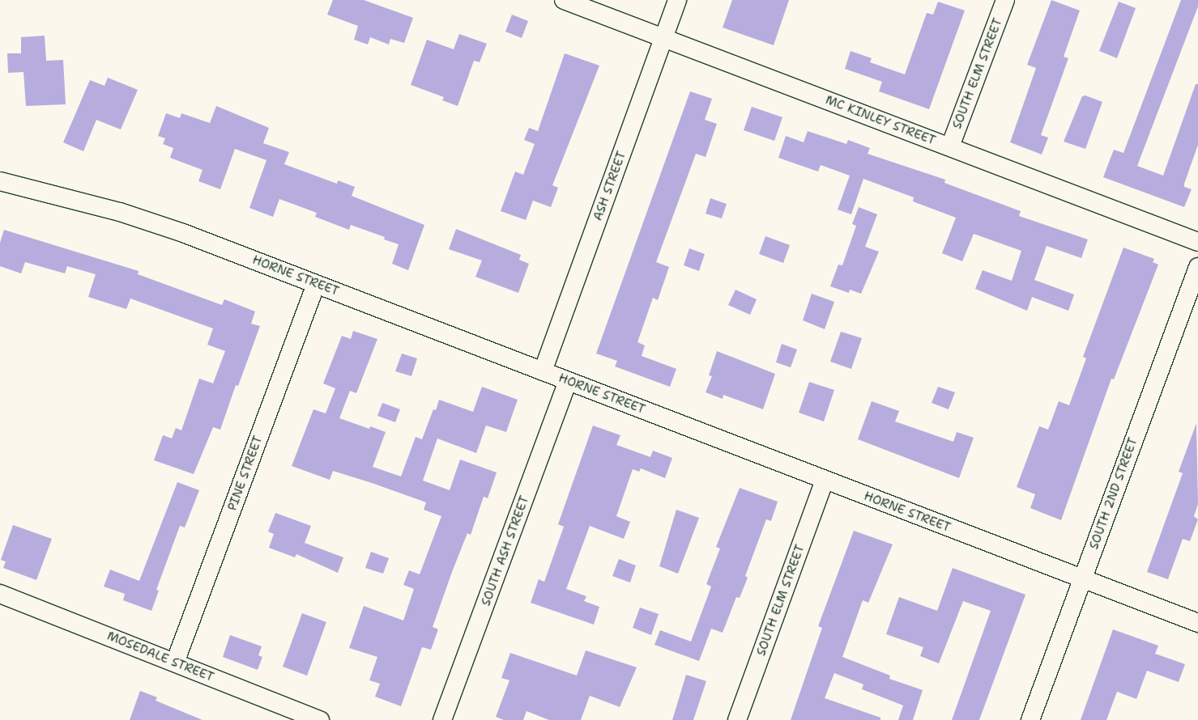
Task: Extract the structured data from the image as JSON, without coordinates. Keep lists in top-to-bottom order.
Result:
{
  "streets": {
    "street": [
      "SOUTH ELM STREET",
      "MC KINLEY STREET",
      "ASH STREET",
      "HORNE STREET",
      "PINE STREET",
      "SOUTH 2ND STREET",
      "SOUTH ASH STREET",
      "MOSEDALE STREET"
    ]
  },
  "crossings": [
    ["SOUTH ELM STREET", "MC KINLEY STREET"],
    ["SOUTH ELM STREET", "HORNE STREET"],
    ["MC KINLEY STREET", "ASH STREET"],
    ["ASH STREET", "HORNE STREET"],
    ["HORNE STREET", "PINE STREET"],
    ["HORNE STREET", "SOUTH 2ND STREET"],
    ["HORNE STREET", "SOUTH ASH STREET"],
    ["PINE STREET", "MOSEDALE STREET"]
  ]
}
